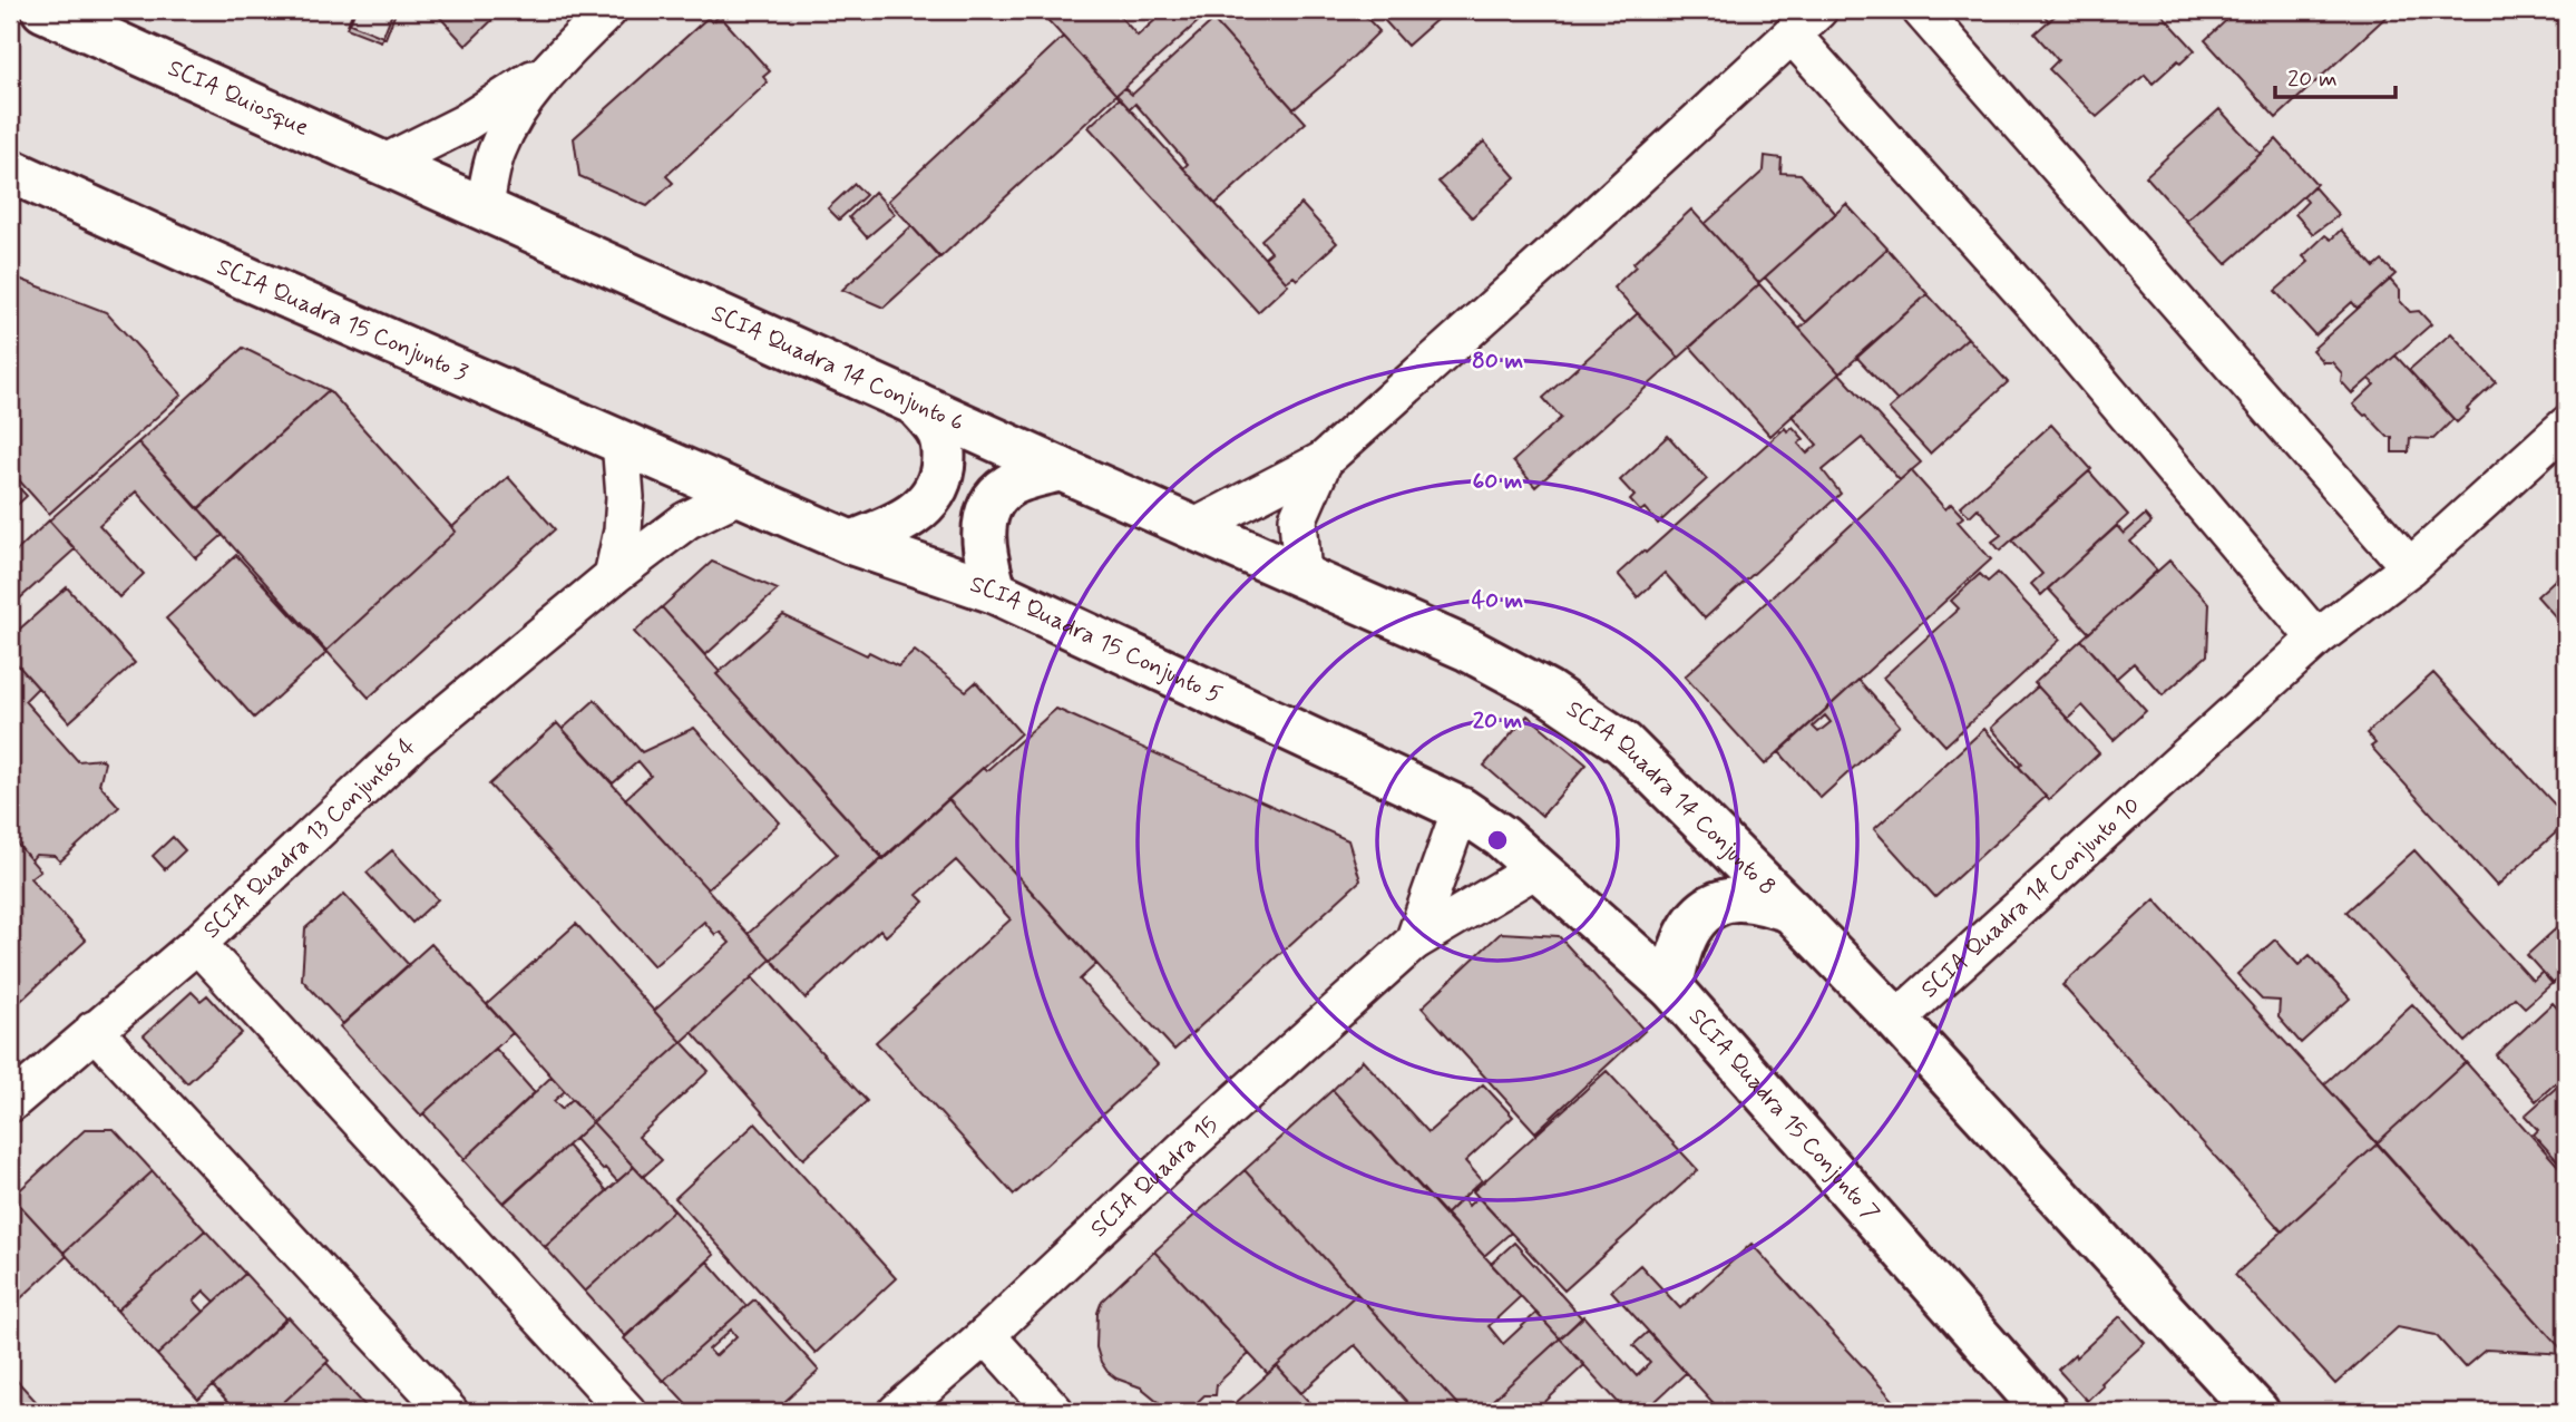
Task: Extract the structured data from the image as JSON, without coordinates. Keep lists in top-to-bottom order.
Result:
{
  "streets": {
    "main road": [
      "SCIA Quiosque",
      "SCIA Quadra 15 Conjunto 3",
      "SCIA Quadra 14 Conjunto 6",
      "SCIA Quadra 15 Conjunto 5",
      "SCIA Quadra 14 Conjunto 8",
      "SCIA Quadra 15 Conjunto 7"
    ],
    "street": ["SCIA Quadra 13 Conjuntos 4", "SCIA Quadra 14 Conjunto 10", "SCIA Quadra 15"]
  },
  "crossings": [
    ["SCIA Quiosque", "SCIA Quadra 14 Conjunto 6"],
    ["SCIA Quadra 15 Conjunto 3", "SCIA Quadra 15 Conjunto 5"],
    ["SCIA Quadra 14 Conjunto 6", "SCIA Quadra 14 Conjunto 8"],
    ["SCIA Quadra 15 Conjunto 5", "SCIA Quadra 13 Conjuntos 4"],
    ["SCIA Quadra 15 Conjunto 5", "SCIA Quadra 15 Conjunto 7"],
    ["SCIA Quadra 15 Conjunto 5", "SCIA Quadra 15"],
    ["SCIA Quadra 14 Conjunto 8", "SCIA Quadra 14 Conjunto 10"],
    ["SCIA Quadra 15 Conjunto 7", "SCIA Quadra 15"]
  ],
  "scale_bar": "20 m",
  "rings": [
    "80 m",
    "60 m",
    "40 m",
    "20 m"
  ]
}
